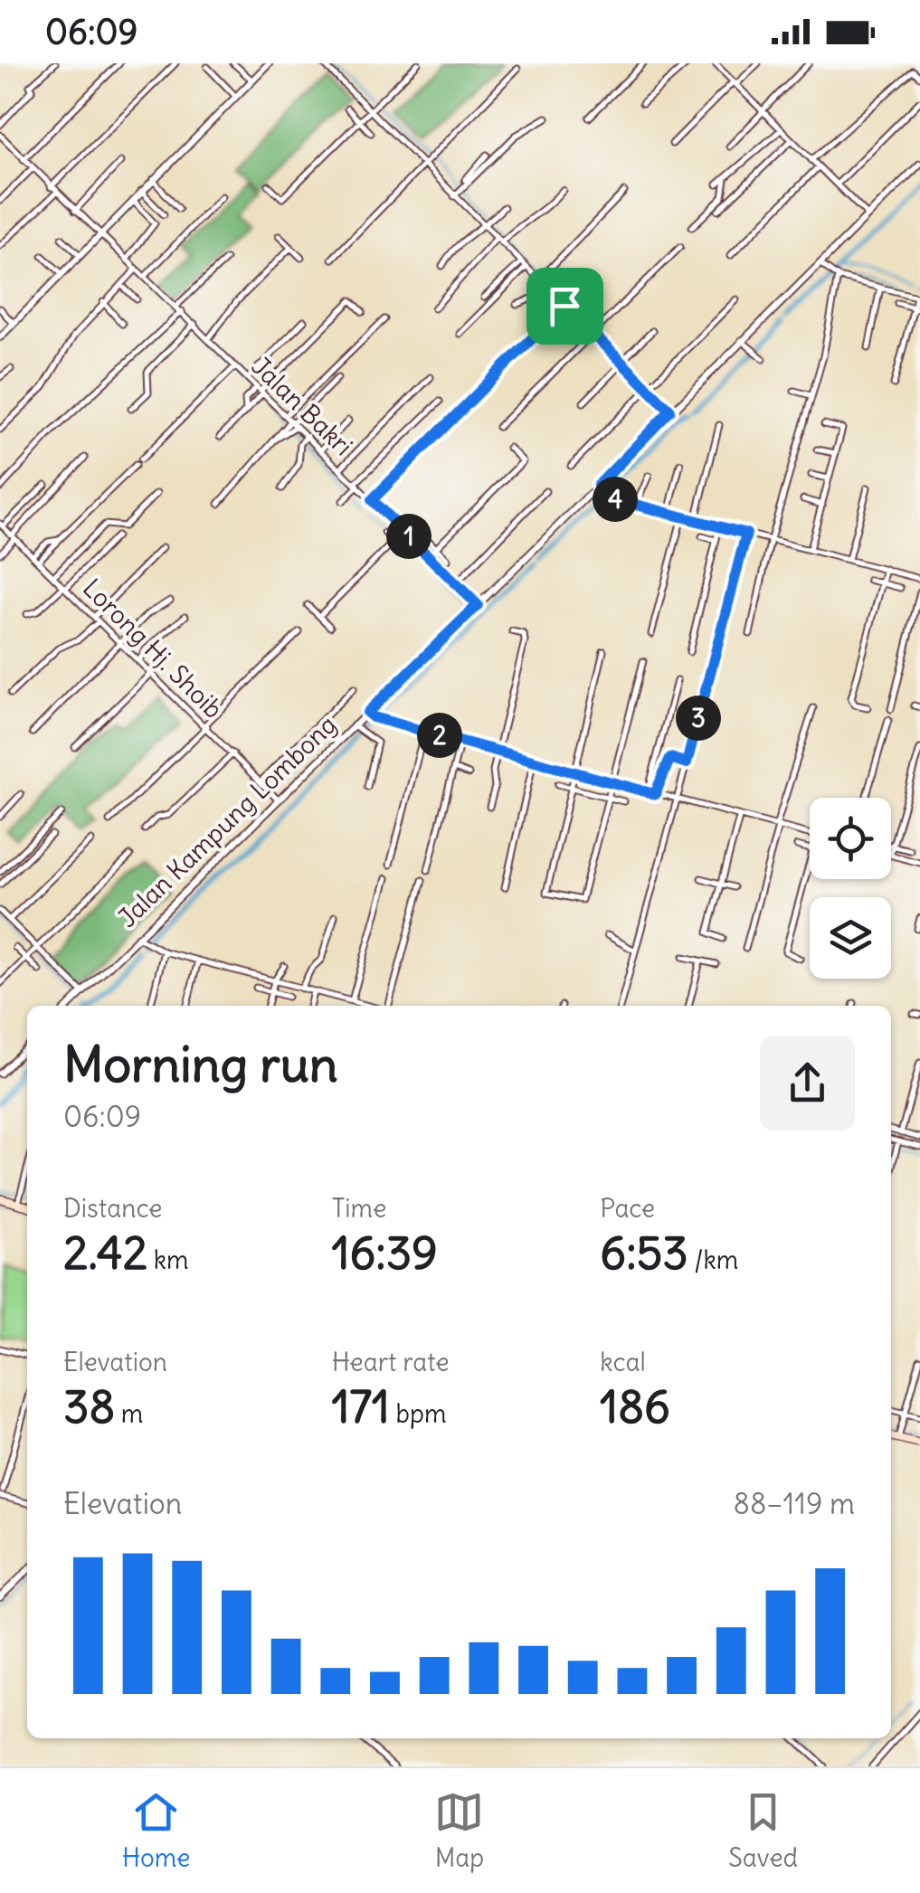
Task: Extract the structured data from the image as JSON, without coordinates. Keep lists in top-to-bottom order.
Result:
{
  "streets": {
    "street": ["Jalan Bakri", "Lorong Hj. Shoib", "Jalan Kampung Lombong"]
  },
  "crossings": [
    ["Jalan Bakri", "Jalan Kampung Lombong"],
    ["Lorong Hj. Shoib", "Jalan Kampung Lombong"]
  ],
  "page": {
    "status": "06:09",
    "pins": [
      "4",
      "1",
      "3",
      "2"
    ],
    "heading": ["Morning run", "06:09"],
    "stats": [
      ["Distance", "2.42 km"],
      ["Time", "16:39"],
      ["Pace", "6:53 /km"],
      ["Elevation", "38 m"],
      ["Heart rate", "171 bpm"],
      ["kcal", "186"]
    ],
    "chart": ["Elevation", "88–119 m"],
    "tabs": ["Home", "Map", "Saved"]
  }
}
